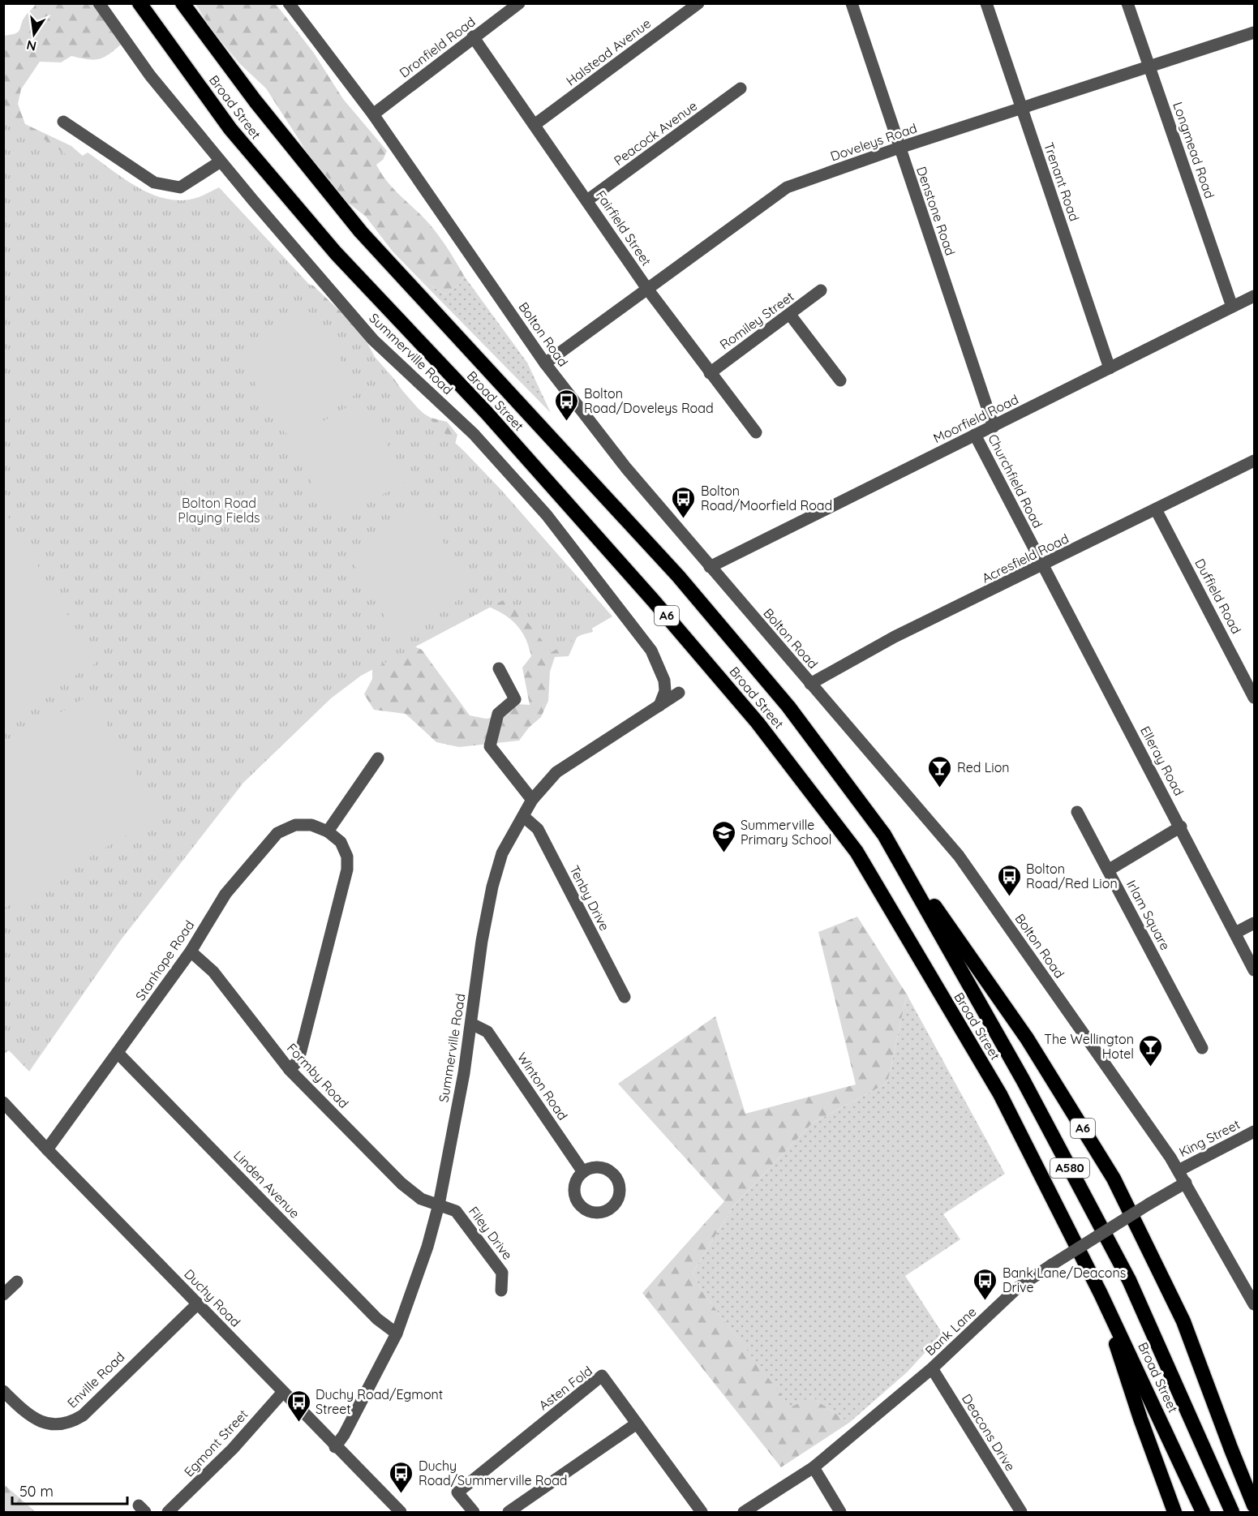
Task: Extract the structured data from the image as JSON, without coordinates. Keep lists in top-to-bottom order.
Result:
{
  "streets": {
    "highway": ["Broad Street", "A6", "A580"],
    "street": [
      "Dronfield Road",
      "Halstead Avenue",
      "Peacock Avenue",
      "Doveleys Road",
      "Longmead Road",
      "Trenant Road",
      "Denstone Road",
      "Fairfield Street",
      "Romiley Street",
      "Bolton Road",
      "Summerville Road",
      "Moorfield Road",
      "Churchfield Road",
      "Acresfield Road",
      "Duffield Road",
      "Elleray Road",
      "Tenby Drive",
      "Irlam Square",
      "Stanhope Road",
      "Formby Road",
      "Winton Road",
      "King Street",
      "Linden Avenue",
      "Filey Drive",
      "Duchy Road",
      "Bank Lane",
      "Enville Road",
      "Asten Fold",
      "Deacons Drive",
      "Egmont Street"
    ]
  },
  "crossings": [
    ["Dronfield Road", "Fairfield Street"],
    ["Dronfield Road", "Bolton Road"],
    ["Halstead Avenue", "Fairfield Street"],
    ["Broad Street", "A6"],
    ["Peacock Avenue", "Fairfield Street"],
    ["Doveleys Road", "Longmead Road"],
    ["Doveleys Road", "Trenant Road"],
    ["Doveleys Road", "Denstone Road"],
    ["Doveleys Road", "Fairfield Street"],
    ["Doveleys Road", "Bolton Road"],
    ["Longmead Road", "Moorfield Road"],
    ["Trenant Road", "Moorfield Road"],
    ["Denstone Road", "Moorfield Road"],
    ["Fairfield Street", "Romiley Street"],
    ["Bolton Road", "Moorfield Road"],
    ["Bolton Road", "Acresfield Road"],
    ["Bolton Road", "King Street"],
    ["Bolton Road", "Bank Lane"],
    ["Summerville Road", "Tenby Drive"],
    ["Summerville Road", "Formby Road"],
    ["Summerville Road", "Winton Road"],
    ["Summerville Road", "Linden Avenue"],
    ["Summerville Road", "Filey Drive"],
    ["Summerville Road", "Duchy Road"],
    ["Moorfield Road", "Churchfield Road"],
    ["Churchfield Road", "Acresfield Road"],
    ["Churchfield Road", "Elleray Road"],
    ["Acresfield Road", "Duffield Road"],
    ["Acresfield Road", "Elleray Road"],
    ["Stanhope Road", "Formby Road"],
    ["Stanhope Road", "Linden Avenue"],
    ["Stanhope Road", "Duchy Road"],
    ["Formby Road", "Filey Drive"],
    ["Duchy Road", "Enville Road"],
    ["Duchy Road", "Egmont Street"],
    ["Bank Lane", "Deacons Drive"]
  ],
  "parks": ["Bolton Road Playing Fields"],
  "places": {
    "bus stop": [
      "Bolton Road/Doveleys Road",
      "Bolton Road/Moorfield Road",
      "Bolton Road/Red Lion",
      "Bank Lane/Deacons Drive",
      "Duchy Road/Egmont Street",
      "Duchy Road/Summerville Road"
    ],
    "bar": ["Red Lion", "The Wellington Hotel"],
    "school or university": ["Summerville Primary School"]
  },
  "scale_bar": "50 m",
  "north": "bottom"
}
